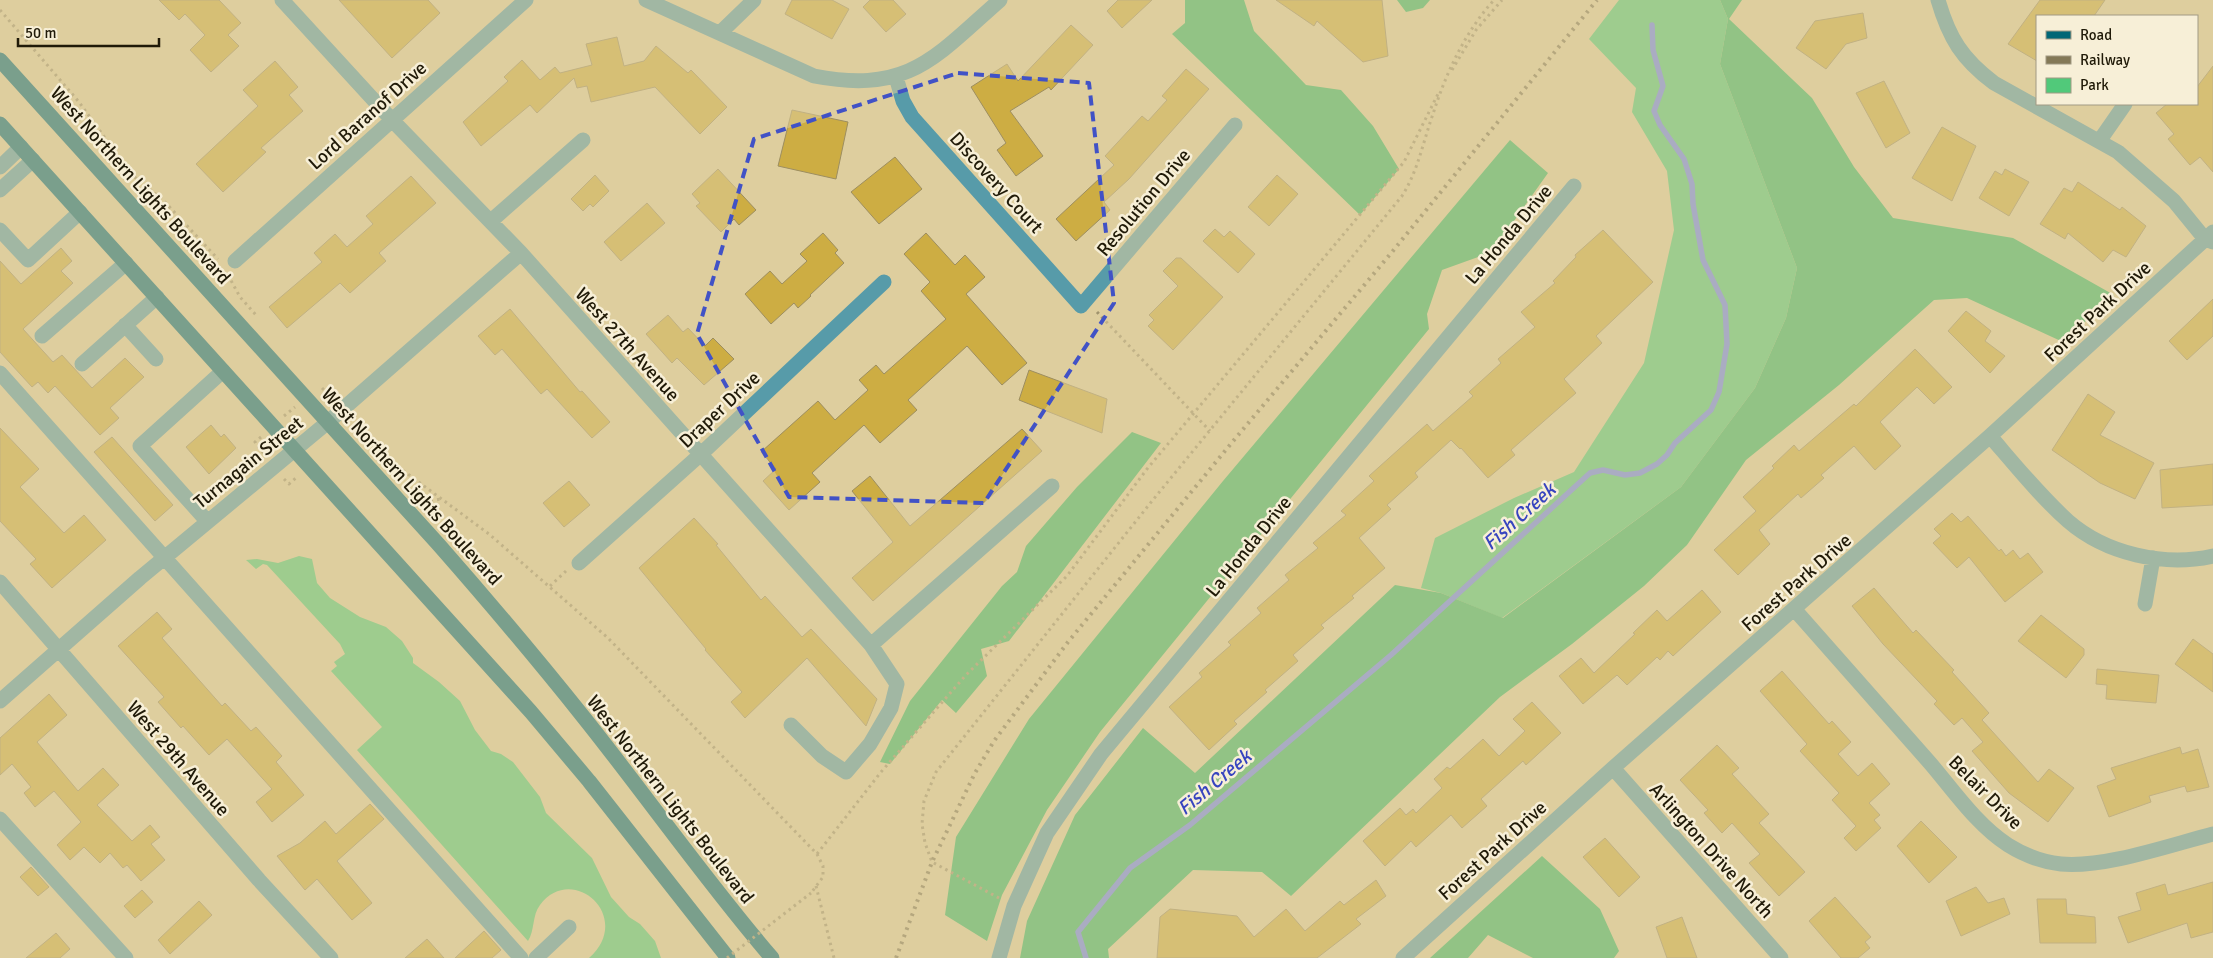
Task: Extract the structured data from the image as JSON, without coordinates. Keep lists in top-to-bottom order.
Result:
{
  "streets": {
    "main road": ["West Northern Lights Boulevard"],
    "street": [
      "Lord Baranof Drive",
      "Discovery Court",
      "Resolution Drive",
      "La Honda Drive",
      "Forest Park Drive",
      "West 27th Avenue",
      "Draper Drive",
      "Turnagain Street",
      "West 29th Avenue",
      "Belair Drive",
      "Arlington Drive North"
    ]
  },
  "crossings": [
    ["Lord Baranof Drive", "West 27th Avenue"],
    ["Discovery Court", "Resolution Drive"],
    ["West Northern Lights Boulevard", "Turnagain Street"],
    ["Forest Park Drive", "Belair Drive"],
    ["Forest Park Drive", "Arlington Drive North"],
    ["West 27th Avenue", "Draper Drive"],
    ["West 27th Avenue", "Turnagain Street"],
    ["Turnagain Street", "West 29th Avenue"]
  ],
  "water": ["Fish Creek"],
  "legend": ["Road", "Railway", "Park"],
  "scale_bar": "50 m"
}
